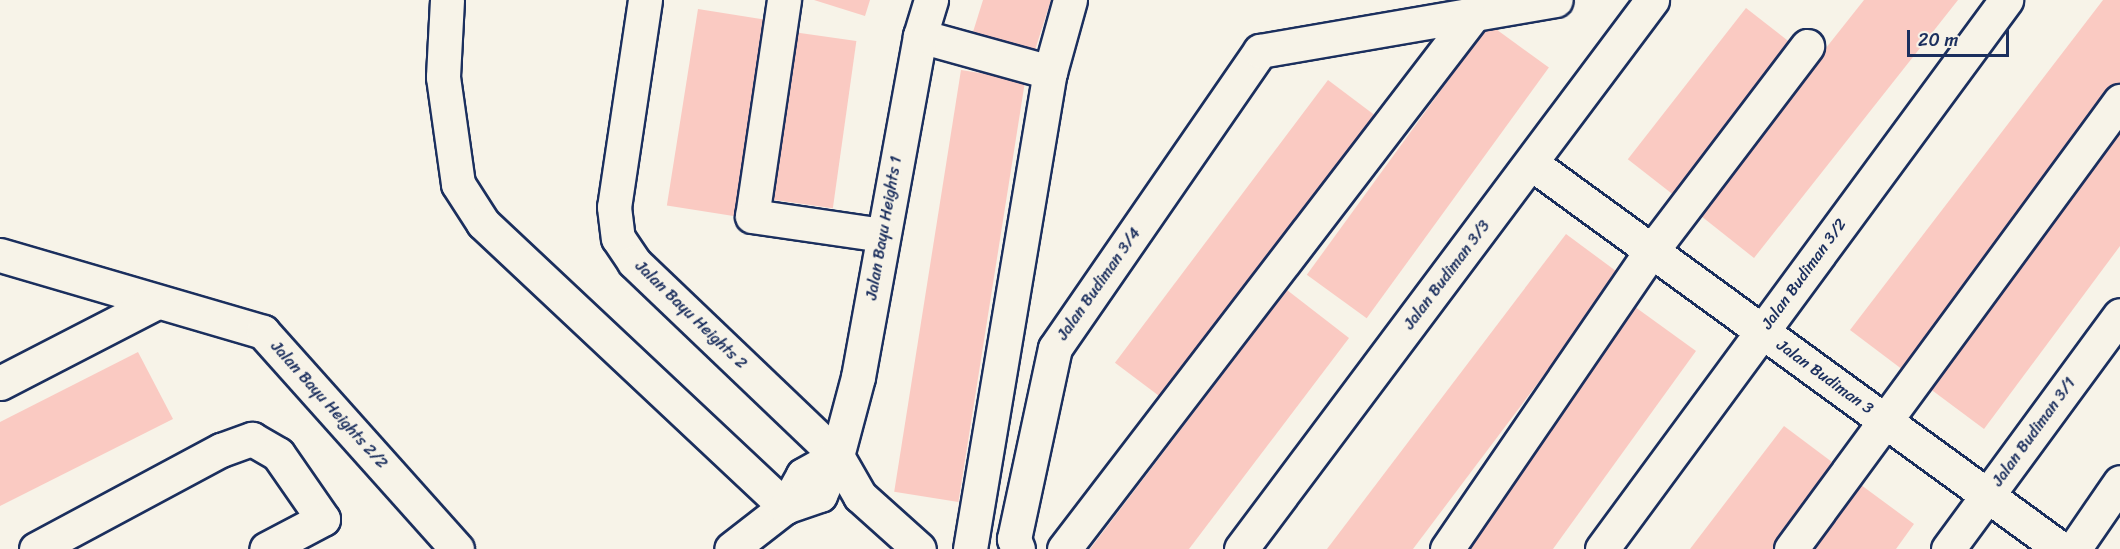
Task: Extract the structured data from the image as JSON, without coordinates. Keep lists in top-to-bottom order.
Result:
{
  "streets": {
    "street": [
      "Jalan Bayu Heights 1",
      "Jalan Budiman 3/2",
      "Jalan Budiman 3/3",
      "Jalan Budiman 3/4",
      "Jalan Bayu Heights 2",
      "Jalan Budiman 3",
      "Jalan Bayu Heights 2/2",
      "Jalan Budiman 3/1"
    ]
  },
  "crossings": [
    ["Jalan Bayu Heights 1", "Jalan Bayu Heights 2"],
    ["Jalan Budiman 3/2", "Jalan Budiman 3"],
    ["Jalan Budiman 3/3", "Jalan Budiman 3"],
    ["Jalan Budiman 3", "Jalan Budiman 3/1"]
  ],
  "scale_bar": "20 m"
}
